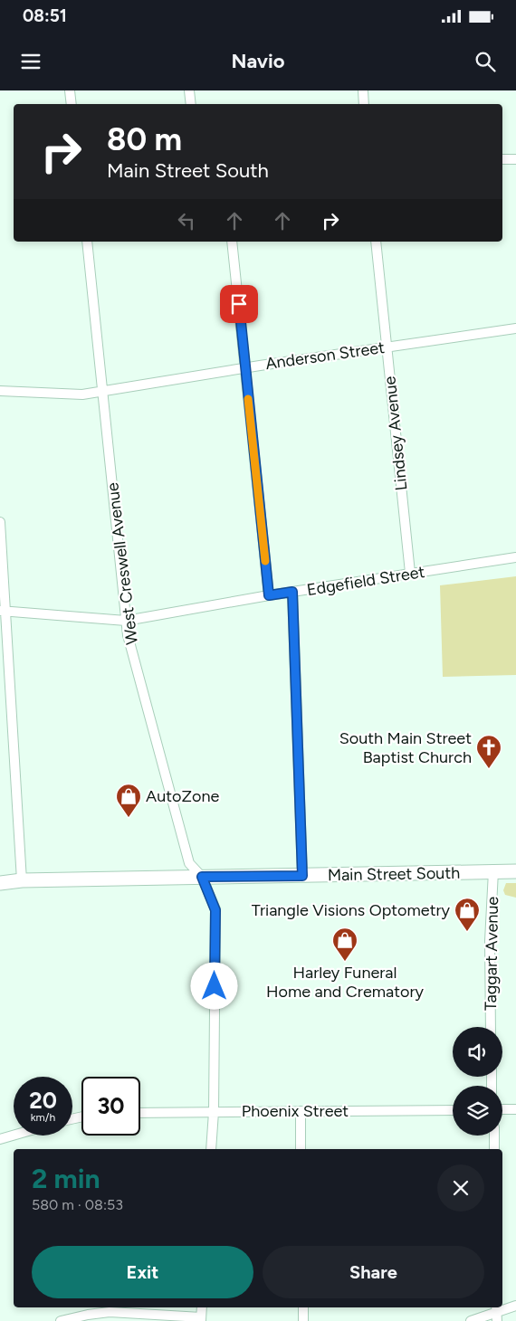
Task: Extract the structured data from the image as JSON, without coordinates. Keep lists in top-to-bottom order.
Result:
{
  "streets": {
    "main road": ["Main Street South"],
    "street": [
      "Anderson Street",
      "Lindsey Avenue",
      "West Creswell Avenue",
      "Edgefield Street",
      "Taggart Avenue",
      "Phoenix Street"
    ]
  },
  "crossings": [
    ["Anderson Street", "Lindsey Avenue"],
    ["Anderson Street", "West Creswell Avenue"],
    ["Lindsey Avenue", "Edgefield Street"],
    ["West Creswell Avenue", "Edgefield Street"],
    ["West Creswell Avenue", "Main Street South"],
    ["West Creswell Avenue", "Phoenix Street"],
    ["Main Street South", "Taggart Avenue"]
  ],
  "places": {
    "church": ["South Main Street Baptist Church"],
    "shop": ["AutoZone", "Triangle Visions Optometry", "Harley Funeral Home and Crematory"]
  },
  "page": {
    "status": "08:51",
    "header": "Navio",
    "turn": ["80 m", "Main Street South"],
    "speed": "20 km/h",
    "limit": "30",
    "heading": ["2 min", "580 m · 08:53"],
    "buttons": ["Exit", "Share"]
  }
}
